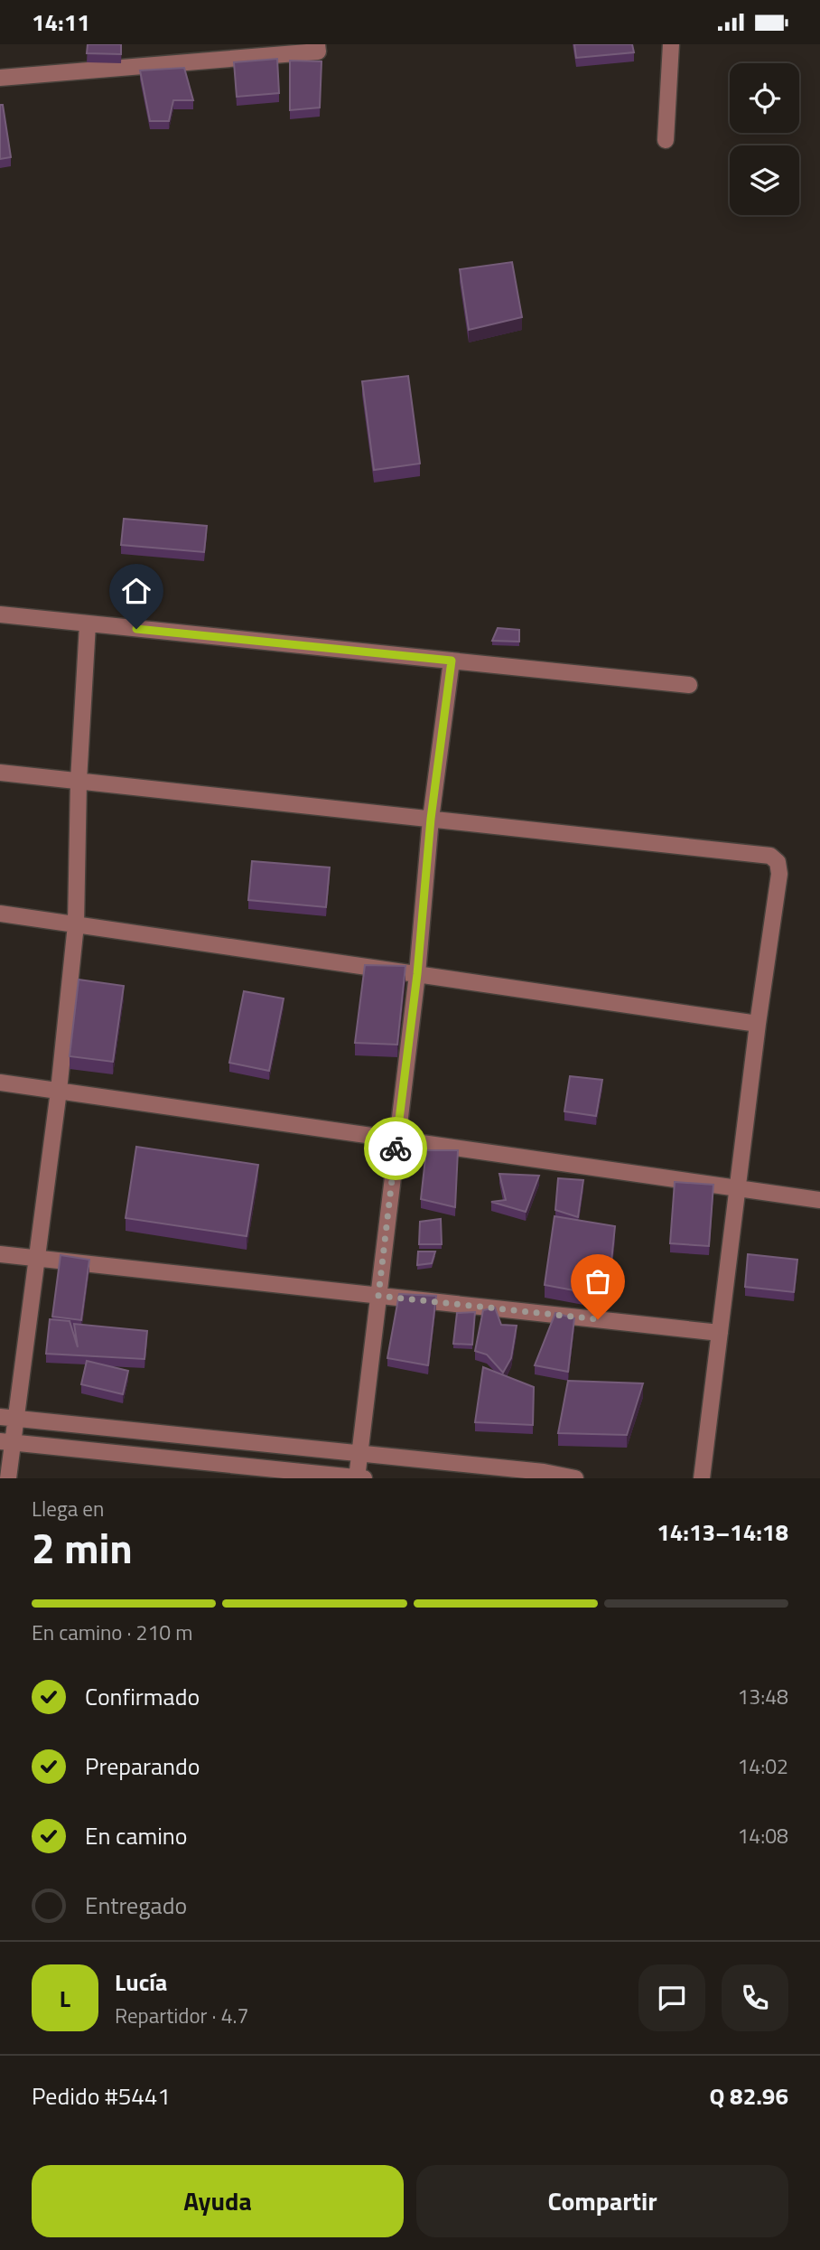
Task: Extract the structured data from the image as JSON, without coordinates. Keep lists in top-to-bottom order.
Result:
{
  "page": {
    "status": "14:11",
    "heading": ["2 min", "Llega en", "14:13–14:18"],
    "panel": [
      "Lucía",
      "Repartidor · 4.7",
      "Pedido #5441",
      "Q 82.96"
    ],
    "bar": "En camino · 210 m",
    "list": [
      ["Confirmado", "13:48"],
      ["Preparando", "14:02"],
      ["En camino", "14:08"],
      "Entregado"
    ],
    "round": "L",
    "buttons": ["Ayuda", "Compartir"]
  }
}
